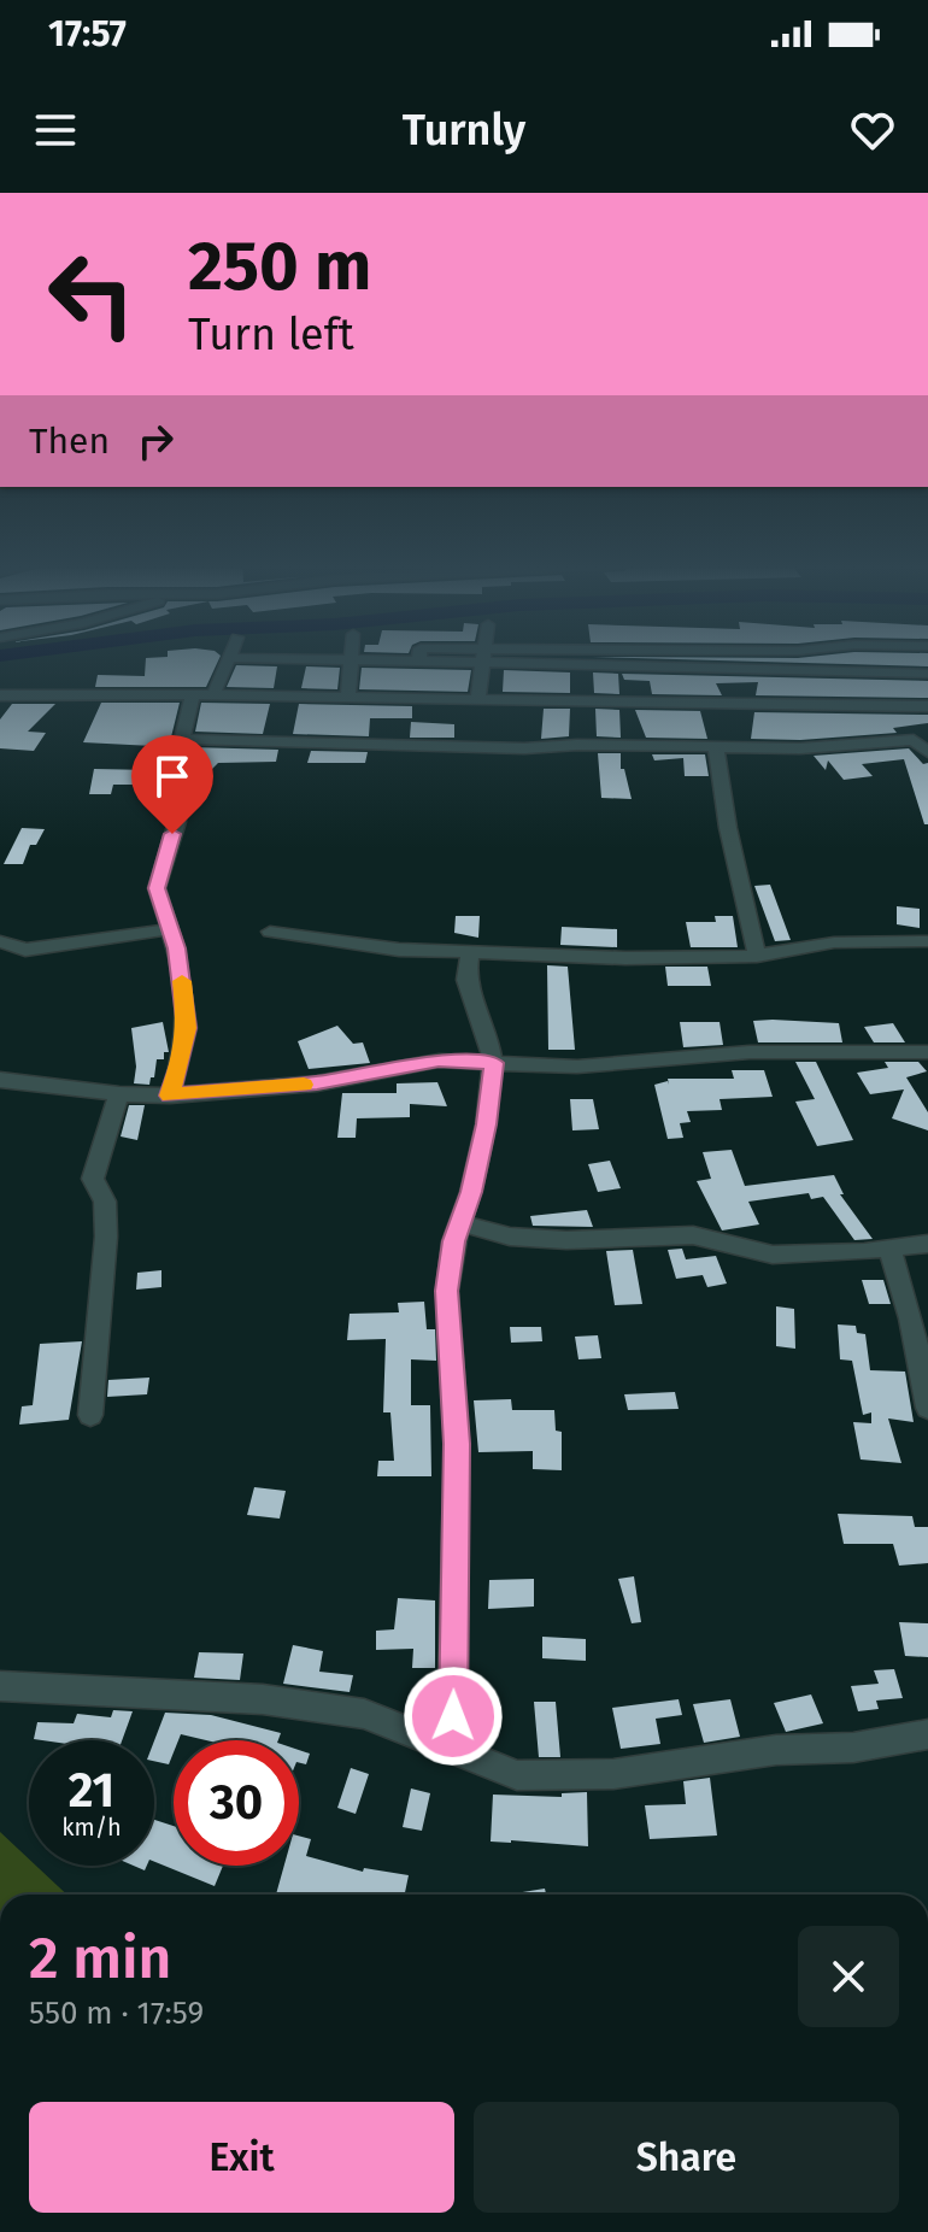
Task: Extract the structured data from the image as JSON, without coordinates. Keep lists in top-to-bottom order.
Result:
{
  "page": {
    "status": "17:57",
    "header": "Turnly",
    "turn": ["250 m", "Turn left"],
    "then": "Then",
    "speed": "21 km/h",
    "limit": "30",
    "heading": ["2 min", "550 m · 17:59"],
    "buttons": ["Exit", "Share"]
  }
}
